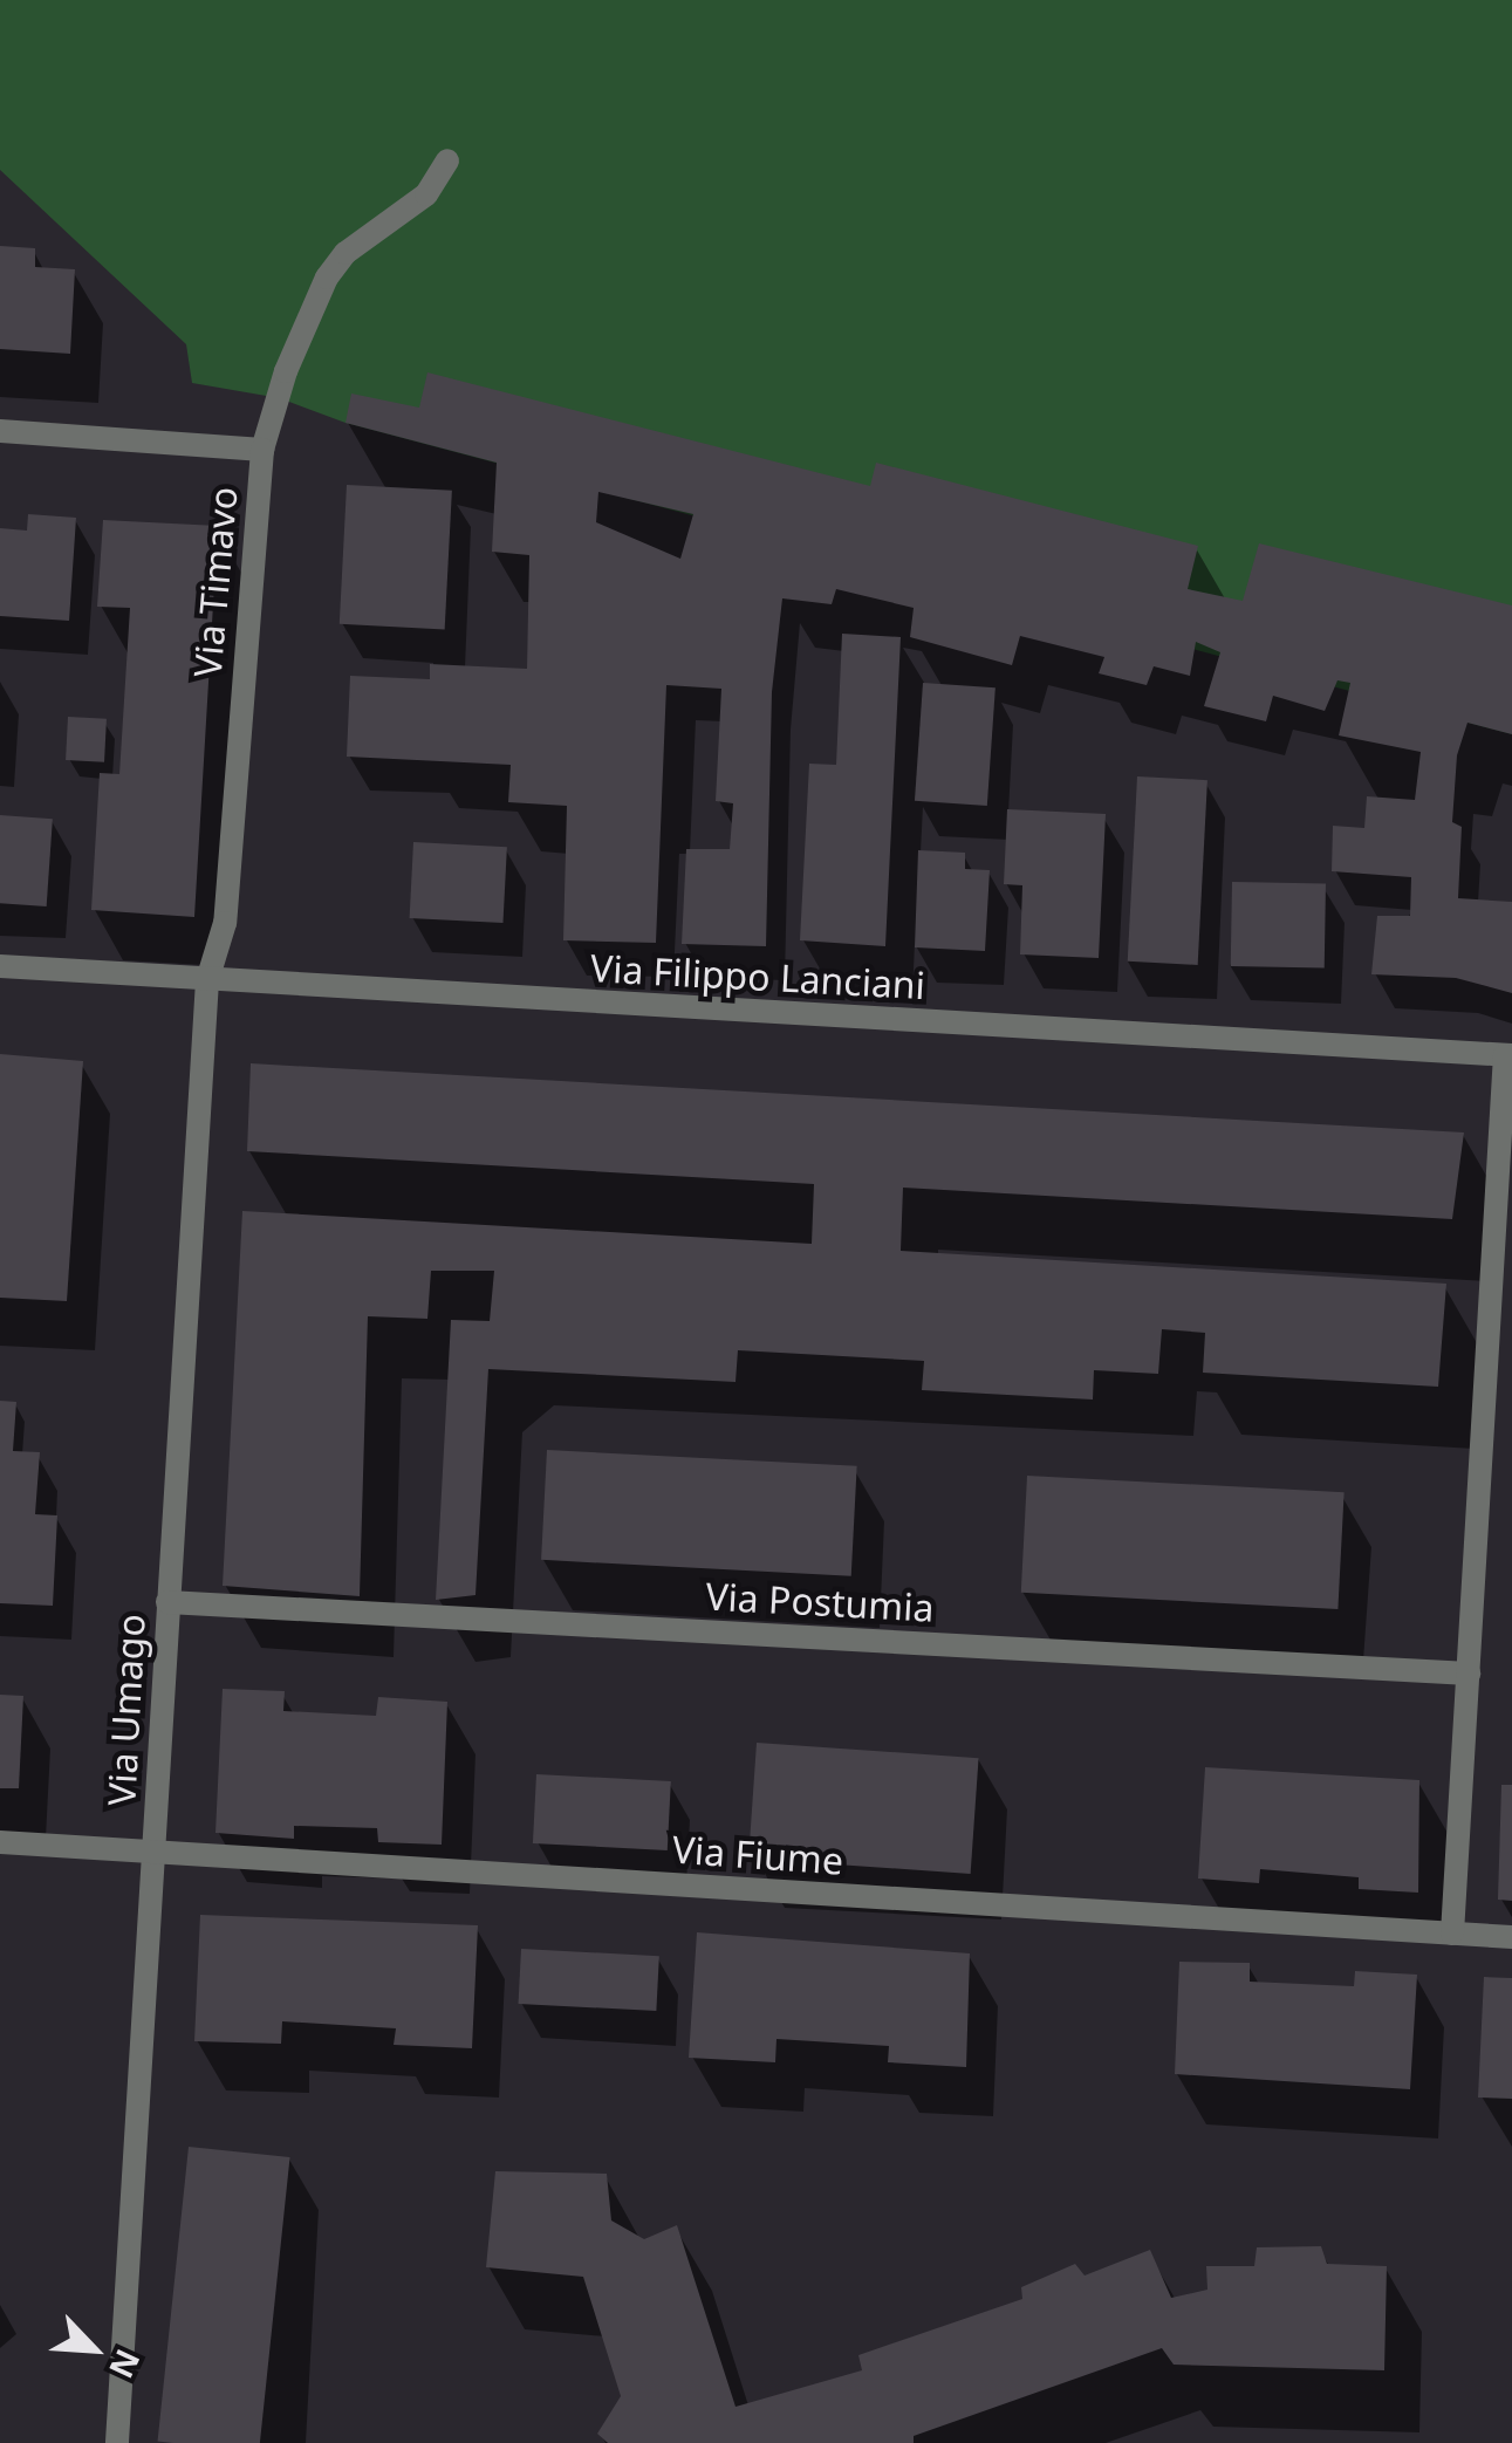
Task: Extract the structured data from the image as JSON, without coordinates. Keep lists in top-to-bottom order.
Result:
{
  "streets": {
    "street": [
      "Via Timavo",
      "Via Filippo Lanciani",
      "Via Postumia",
      "Via Umago",
      "Via Fiume"
    ]
  },
  "crossings": [
    ["Via Timavo", "Via Filippo Lanciani"],
    ["Via Timavo", "Via Umago"],
    ["Via Filippo Lanciani", "Via Umago"],
    ["Via Postumia", "Via Umago"],
    ["Via Umago", "Via Fiume"]
  ],
  "north": "bottom right"
}
